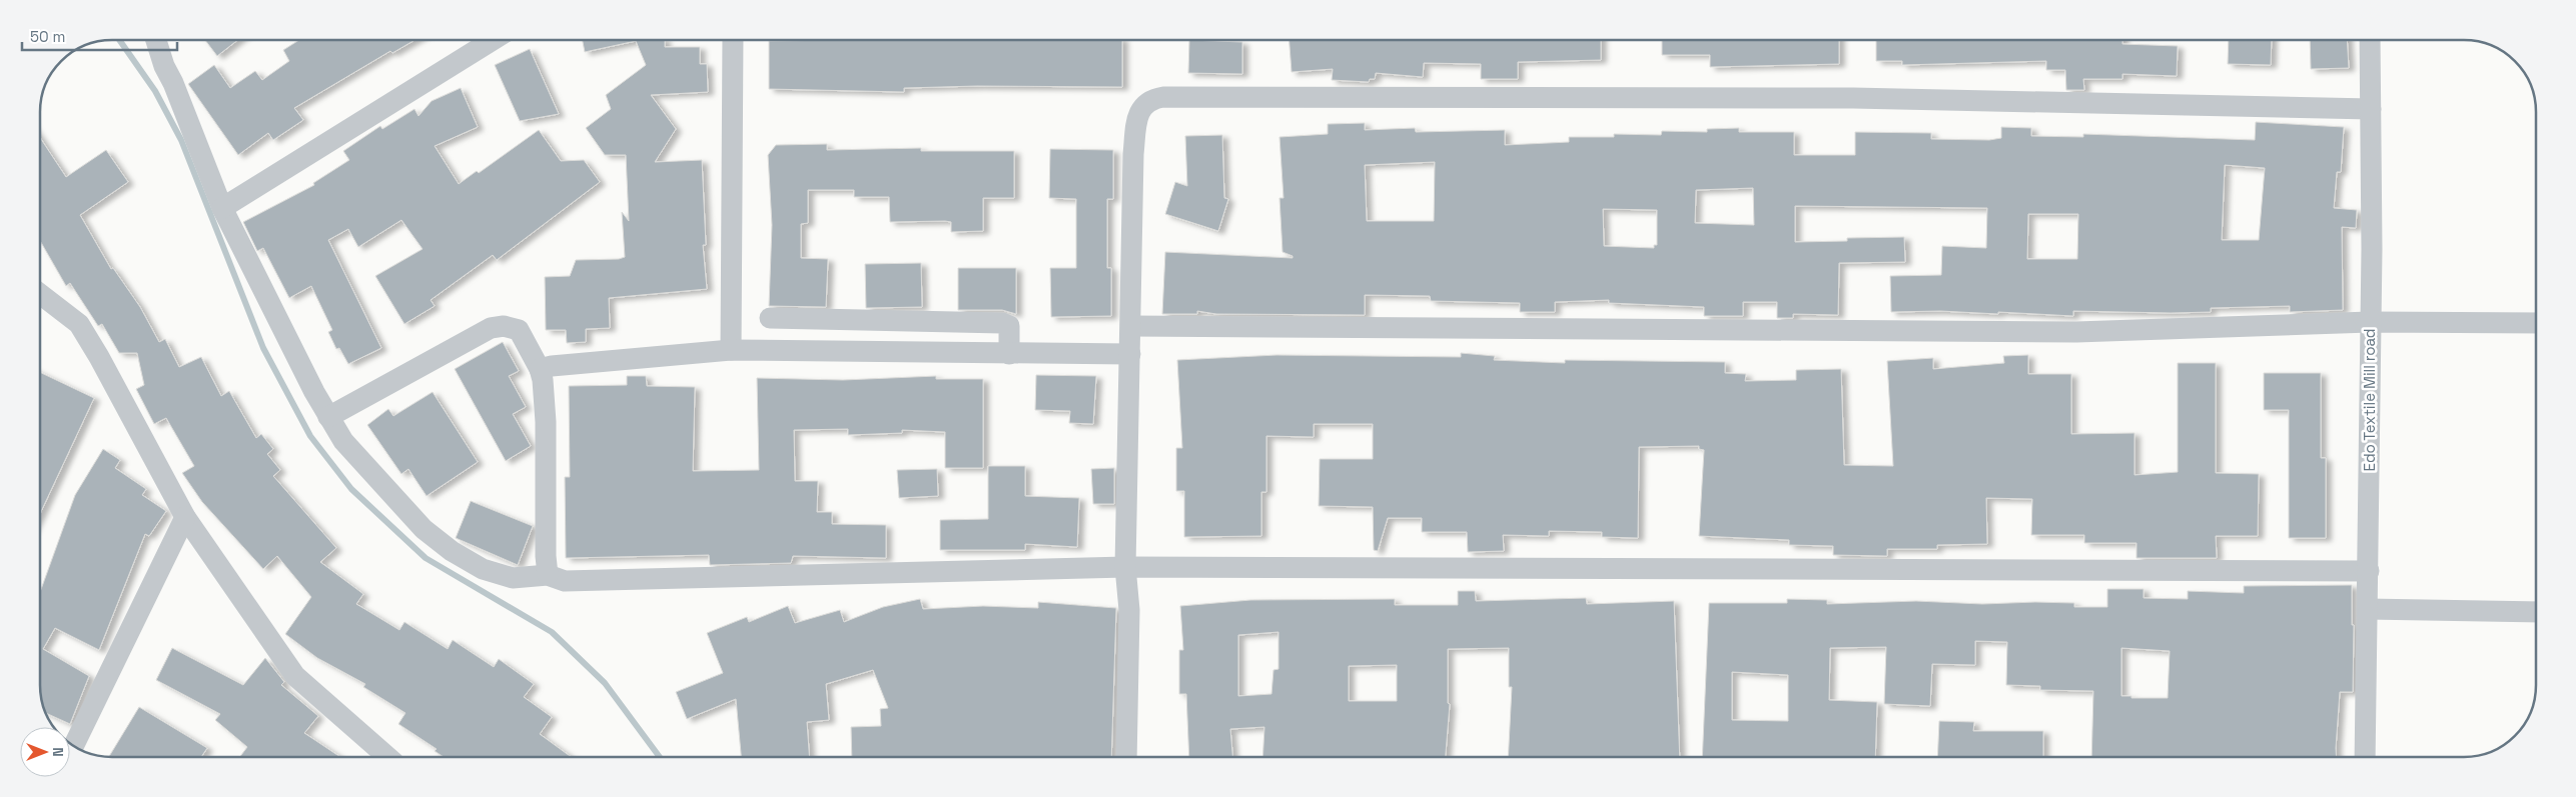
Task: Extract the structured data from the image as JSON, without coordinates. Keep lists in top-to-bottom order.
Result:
{
  "streets": {
    "street": ["Edo Textile Mill road"]
  },
  "scale_bar": "50 m",
  "north": "right"
}
